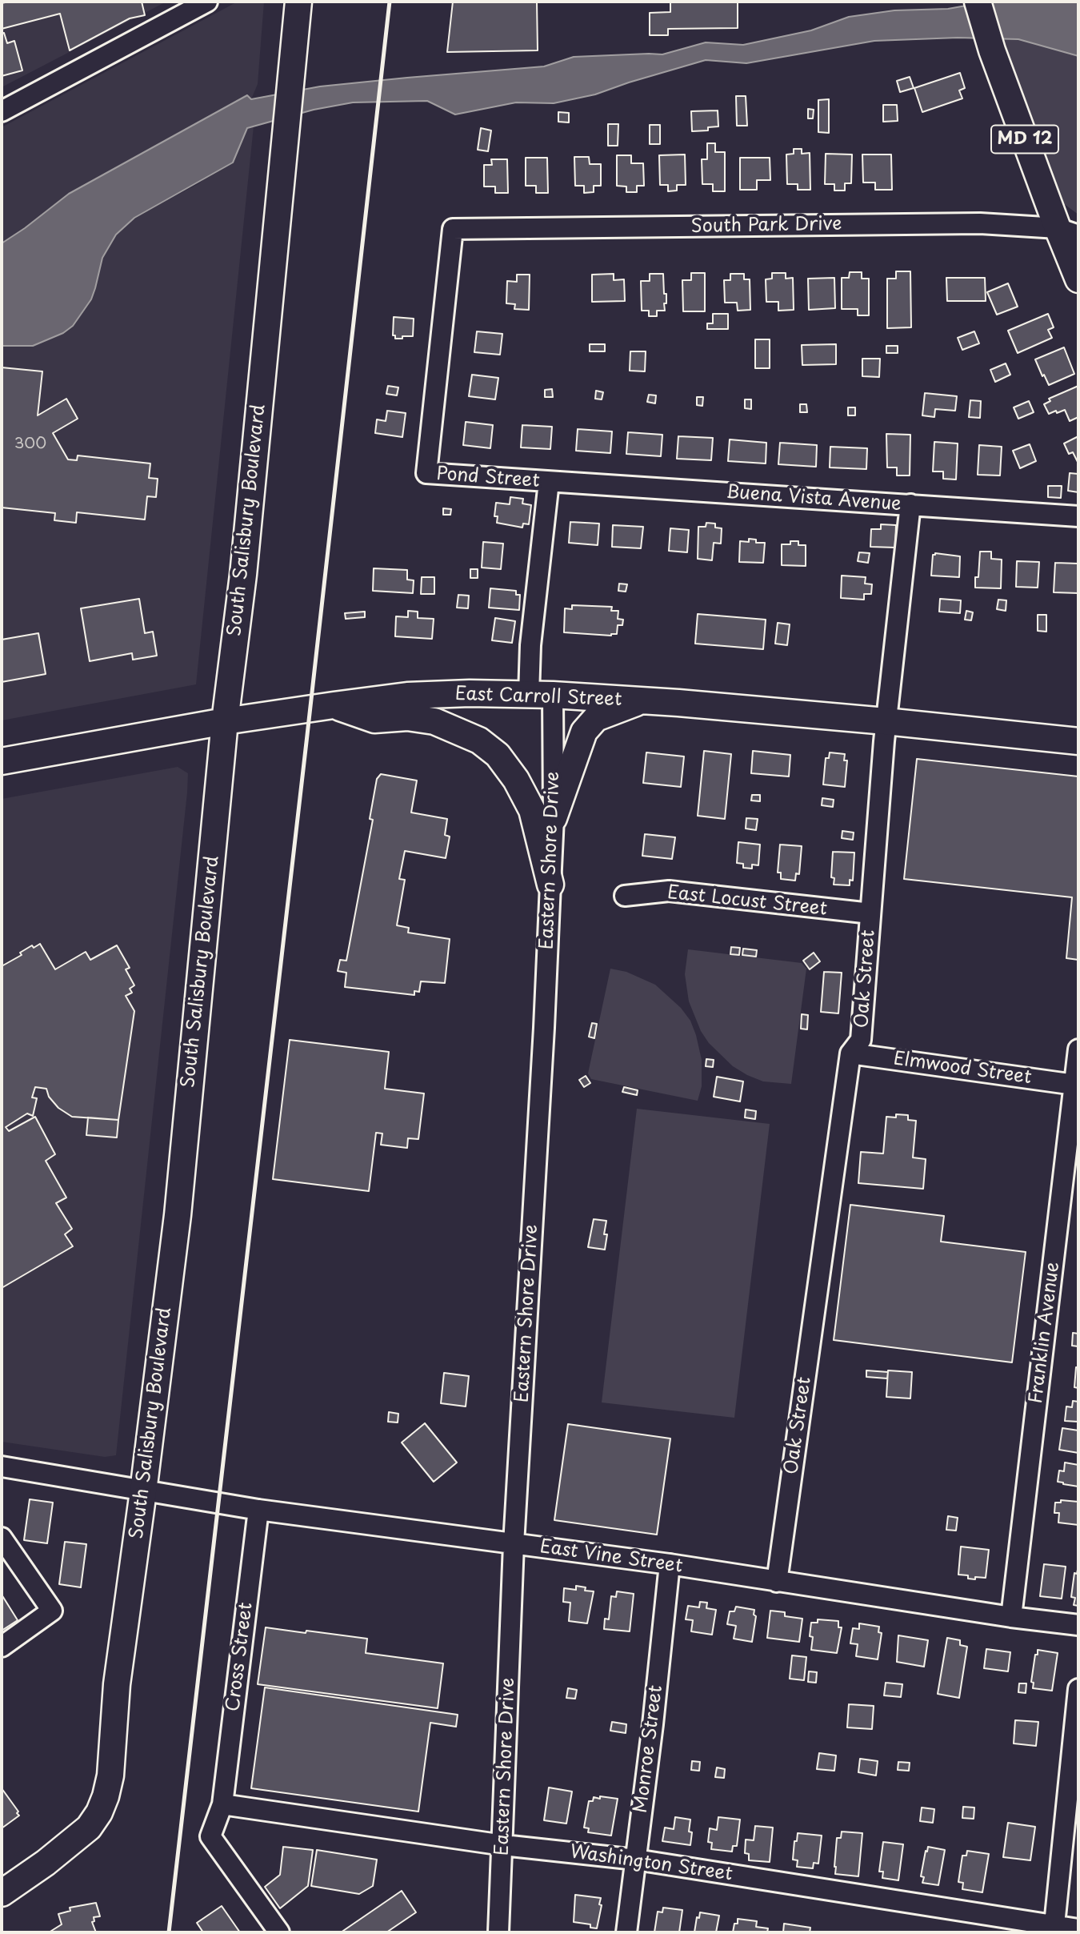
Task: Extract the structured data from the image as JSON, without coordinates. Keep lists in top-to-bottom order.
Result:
{
  "streets": {
    "main road": ["MD 12", "South Salisbury Boulevard", "East Carroll Street"],
    "street": [
      "South Park Drive",
      "Pond Street",
      "Buena Vista Avenue",
      "Eastern Shore Drive",
      "East Locust Street",
      "Oak Street",
      "Elmwood Street",
      "Franklin Avenue",
      "East Vine Street",
      "Cross Street",
      "Monroe Street",
      "Washington Street"
    ]
  },
  "crossings": [
    ["MD 12", "South Park Drive"],
    ["South Park Drive", "Pond Street"],
    ["Pond Street", "Buena Vista Avenue"],
    ["Pond Street", "East Carroll Street"],
    ["Pond Street", "Eastern Shore Drive"],
    ["Buena Vista Avenue", "Oak Street"],
    ["South Salisbury Boulevard", "East Carroll Street"],
    ["South Salisbury Boulevard", "East Vine Street"],
    ["East Carroll Street", "Eastern Shore Drive"],
    ["East Carroll Street", "Oak Street"],
    ["Eastern Shore Drive", "East Vine Street"],
    ["Eastern Shore Drive", "Washington Street"],
    ["East Locust Street", "Oak Street"],
    ["Oak Street", "Elmwood Street"],
    ["Oak Street", "East Vine Street"],
    ["Elmwood Street", "Franklin Avenue"],
    ["Franklin Avenue", "East Vine Street"],
    ["East Vine Street", "Cross Street"],
    ["East Vine Street", "Monroe Street"],
    ["Cross Street", "Washington Street"],
    ["Monroe Street", "Washington Street"]
  ],
  "house_numbers": ["300"]
}
